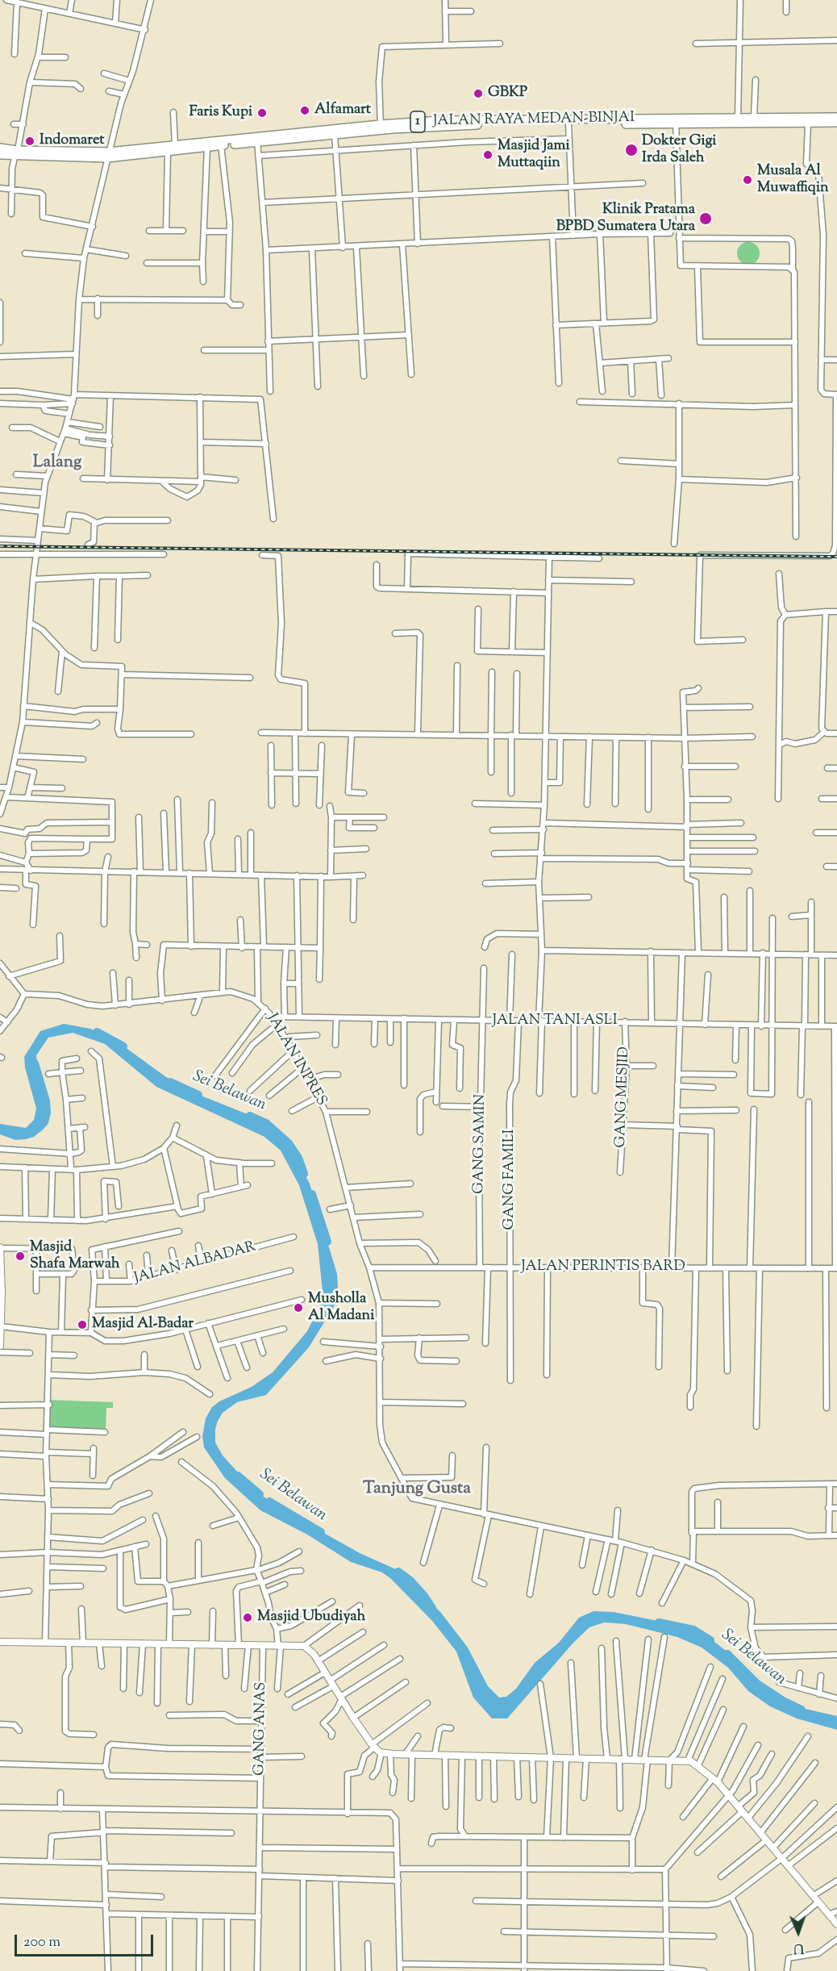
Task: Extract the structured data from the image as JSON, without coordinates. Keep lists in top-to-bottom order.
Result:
{
  "streets": {
    "highway": ["JALAN RAYA MEDAN-BINJAI", "1"],
    "street": [
      "JALAN TANI ASLI",
      "JALAN INPRES",
      "GANG MESJID",
      "GANG SAMIN",
      "GANG FAMILI",
      "JALAN ALBADAR",
      "JALAN PERINTIS BARD",
      "GANG ANAS"
    ]
  },
  "crossings": [
    ["JALAN TANI ASLI", "JALAN INPRES"],
    ["JALAN TANI ASLI", "GANG MESJID"],
    ["JALAN TANI ASLI", "GANG SAMIN"],
    ["JALAN TANI ASLI", "GANG FAMILI"],
    ["JALAN INPRES", "JALAN PERINTIS BARD"],
    ["GANG SAMIN", "JALAN PERINTIS BARD"],
    ["GANG FAMILI", "JALAN PERINTIS BARD"]
  ],
  "districts": ["Lalang", "Tanjung Gusta"],
  "water": ["Sei Belawan"],
  "places": [
    "GBKP",
    "Alfamart",
    "Faris Kupi",
    "Indomaret",
    "Dokter Gigi Irda Saleh",
    "Masjid Jami Muttaqiin",
    "Musala Al Muwaffiqin",
    "Klinik Pratama BPBD Sumatera Utara",
    "Masjid Shafa Marwah",
    "Musholla Al Madani",
    "Masjid Al-Badar",
    "Masjid Ubudiyah"
  ],
  "scale_bar": "200 m",
  "north": "bottom"
}
